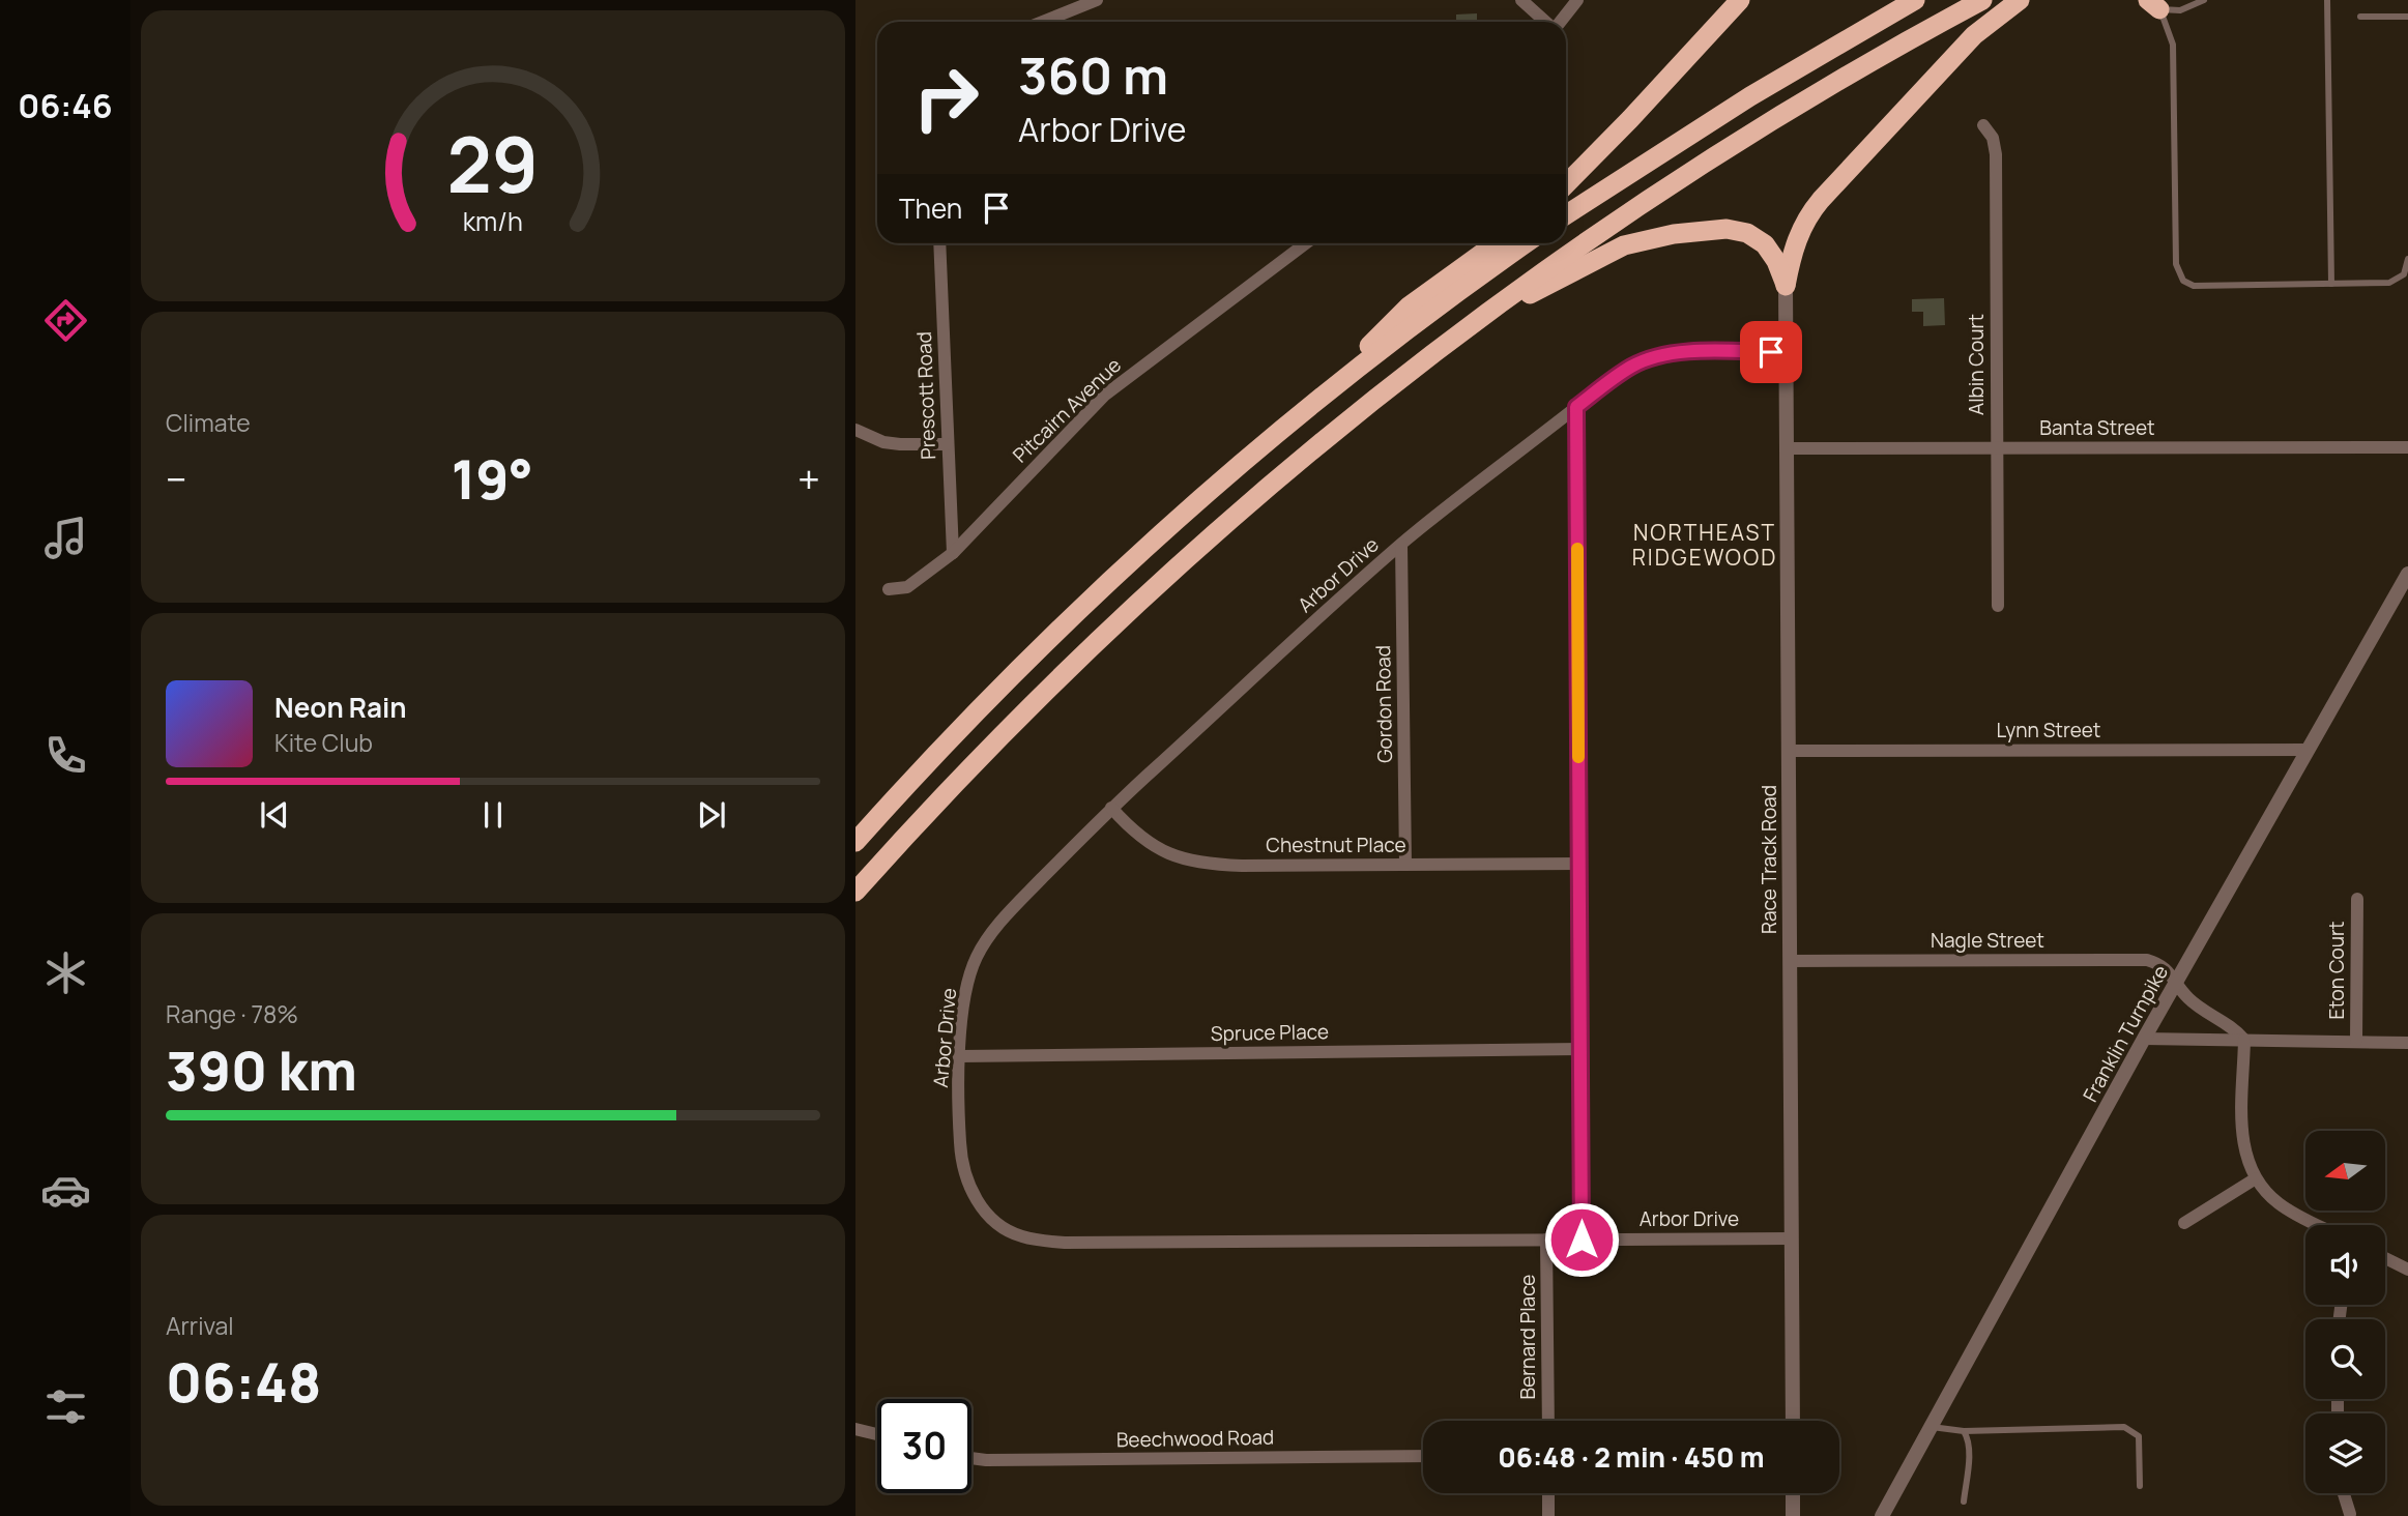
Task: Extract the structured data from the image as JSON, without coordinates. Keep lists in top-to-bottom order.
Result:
{
  "streets": {
    "street": [
      "Albin Court",
      "Prescott Road",
      "Pitcairn Avenue",
      "Banta Street",
      "Arbor Drive",
      "Gordon Road",
      "Lynn Street",
      "Chestnut Place",
      "Race Track Road",
      "Nagle Street",
      "Eton Court",
      "Spruce Place",
      "Franklin Turnpike",
      "Bernard Place",
      "Beechwood Road"
    ]
  },
  "crossings": [
    ["Albin Court", "Banta Street"],
    ["Prescott Road", "Pitcairn Avenue"],
    ["Banta Street", "Race Track Road"],
    ["Arbor Drive", "Gordon Road"],
    ["Arbor Drive", "Chestnut Place"],
    ["Arbor Drive", "Race Track Road"],
    ["Arbor Drive", "Spruce Place"],
    ["Arbor Drive", "Bernard Place"],
    ["Gordon Road", "Chestnut Place"],
    ["Lynn Street", "Race Track Road"],
    ["Lynn Street", "Franklin Turnpike"],
    ["Race Track Road", "Nagle Street"],
    ["Nagle Street", "Franklin Turnpike"]
  ],
  "districts": ["NORTHEAST RIDGEWOOD"],
  "north": "left",
  "page": {
    "tabs": "06:46",
    "turn": ["360 m", "Arbor Drive"],
    "then": "Then",
    "tile": [
      "Climate",
      ["Range · 78%", "390 km"],
      ["Arrival", "06:48"]
    ],
    "heat": ["−", "19°", "+"],
    "song": ["Neon Rain", "Kite Club"],
    "limit": "30",
    "trip": "06:48 · 2 min · 450 m",
    "gauge": ["29", "km/h"]
  }
}
